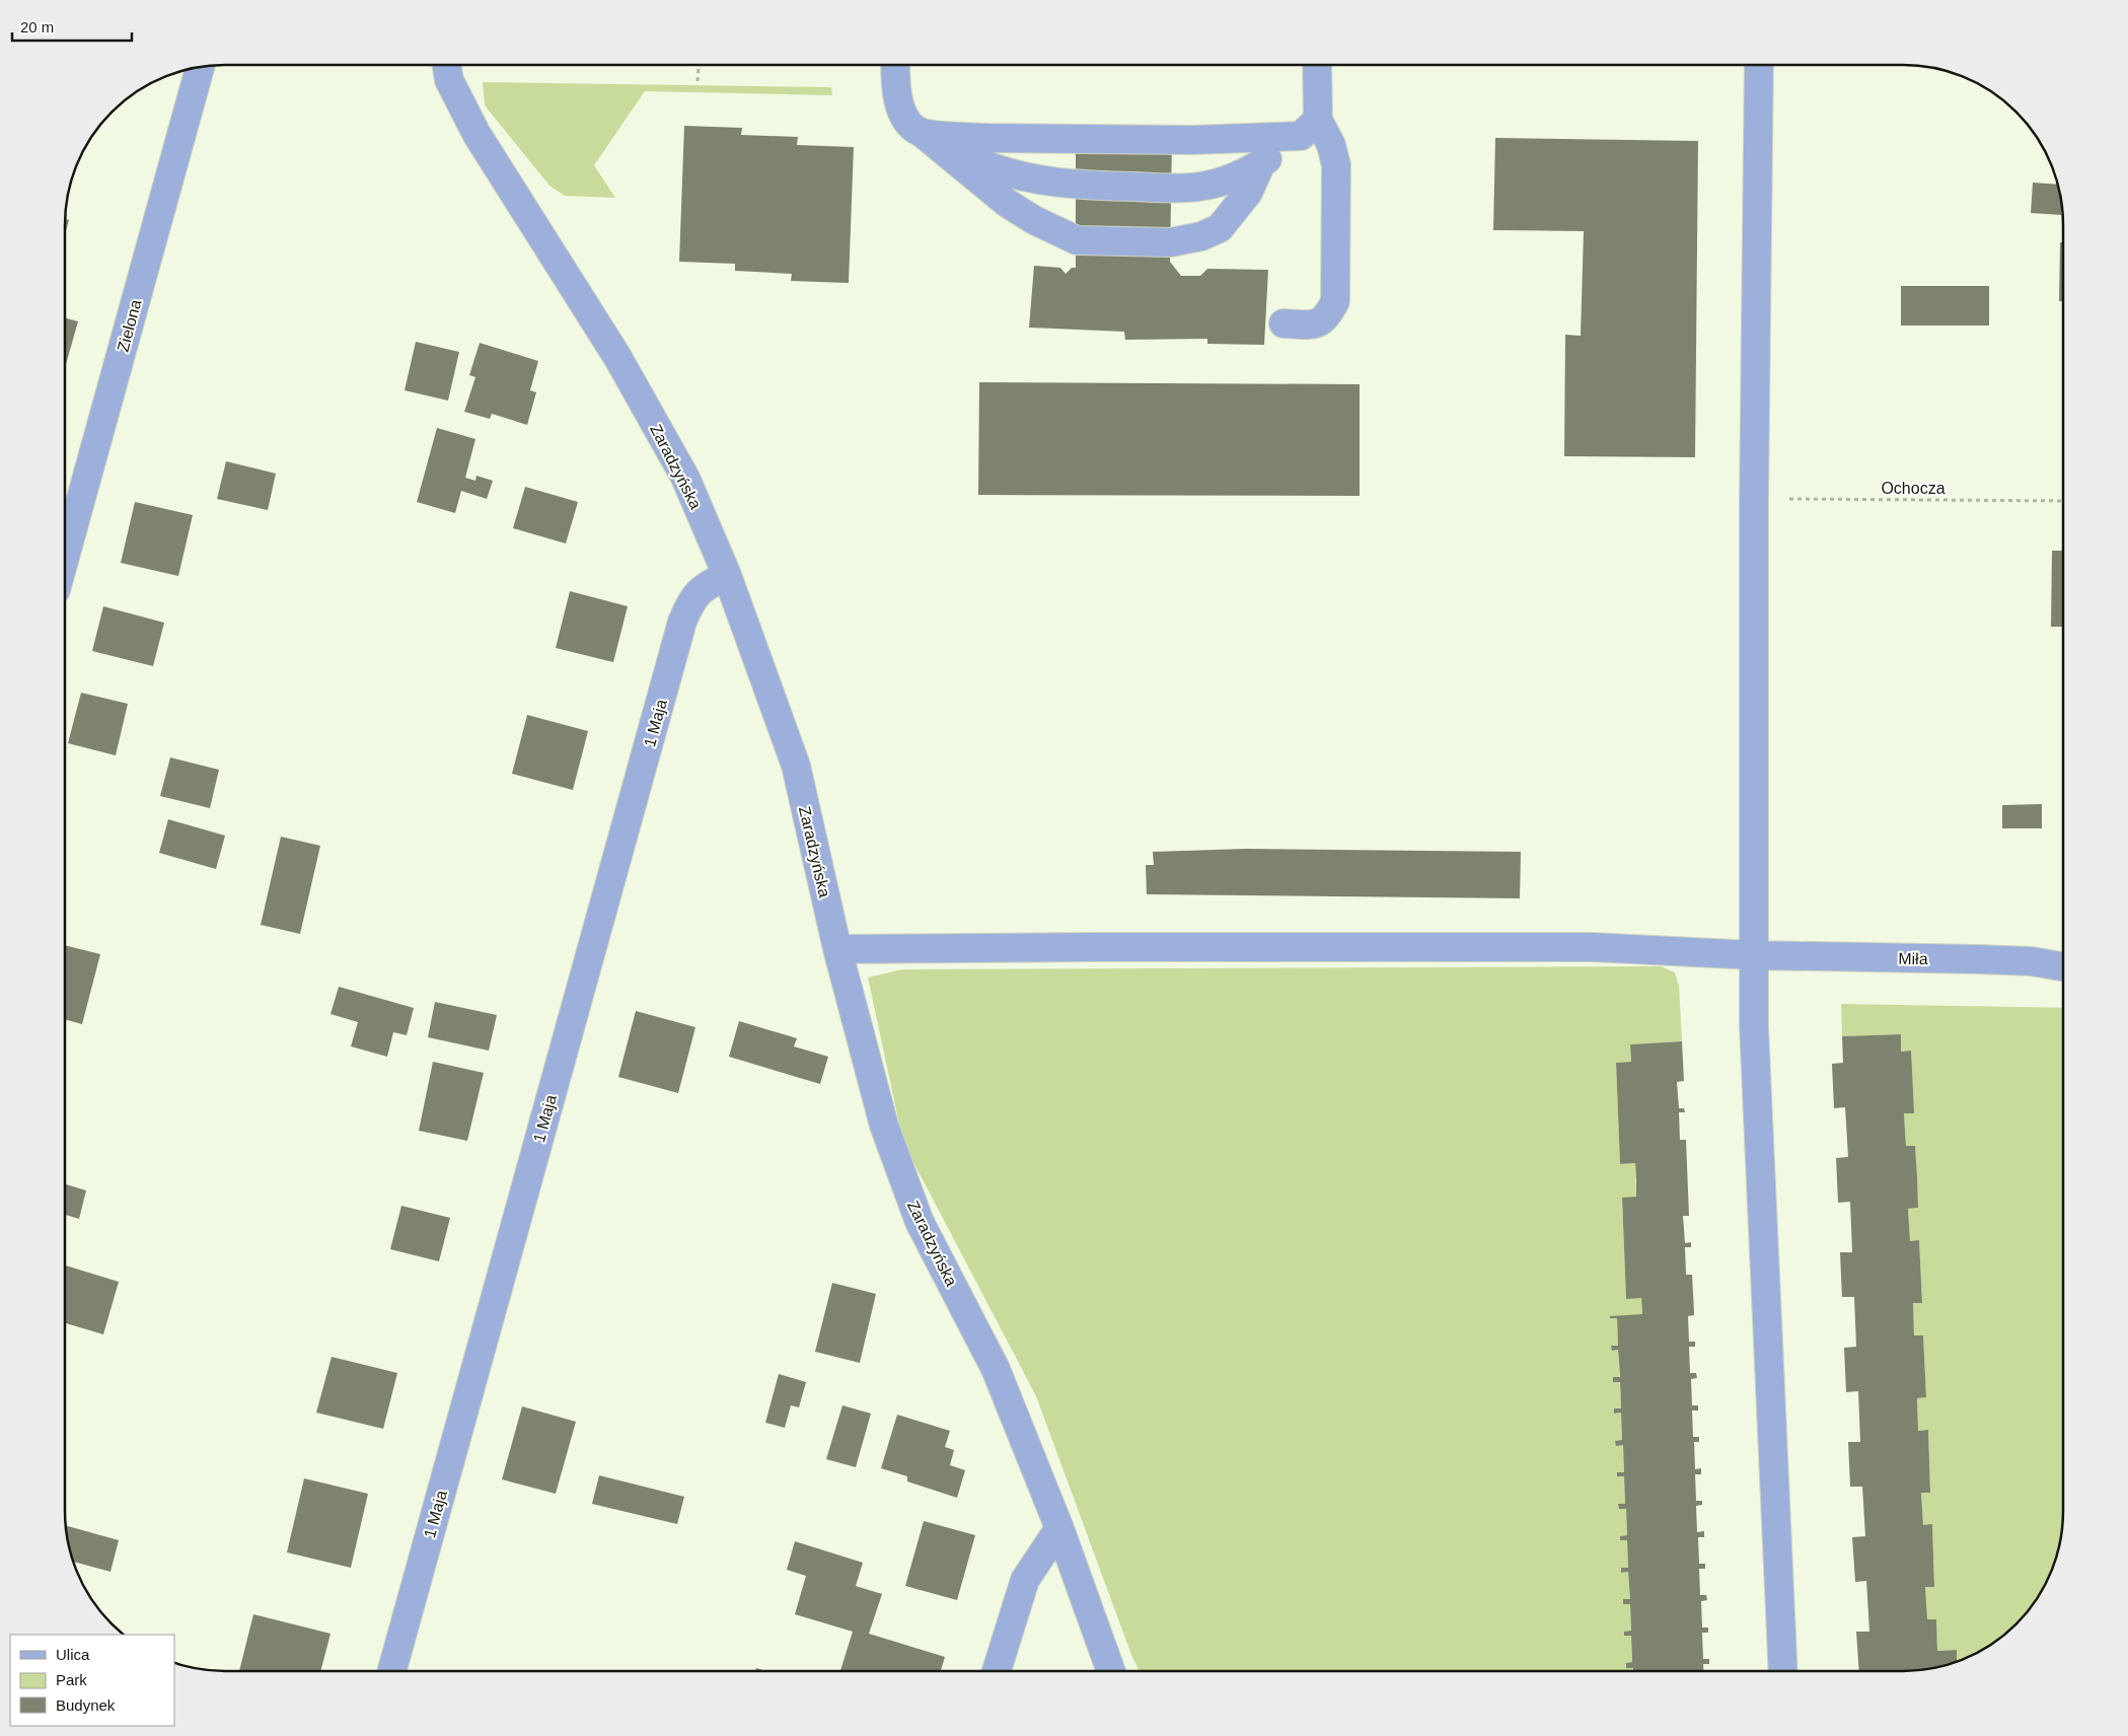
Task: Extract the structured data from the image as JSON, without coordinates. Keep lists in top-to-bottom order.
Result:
{
  "streets": {
    "street": [
      "Zielona",
      "Zaradzyńska",
      "1 Maja",
      "Miła"
    ],
    "path": ["Ochocza"]
  },
  "crossings": [
    ["Zaradzyńska", "1 Maja"],
    ["Zaradzyńska", "Miła"]
  ],
  "legend": ["Ulica", "Park", "Budynek"],
  "scale_bar": "20 m"
}
